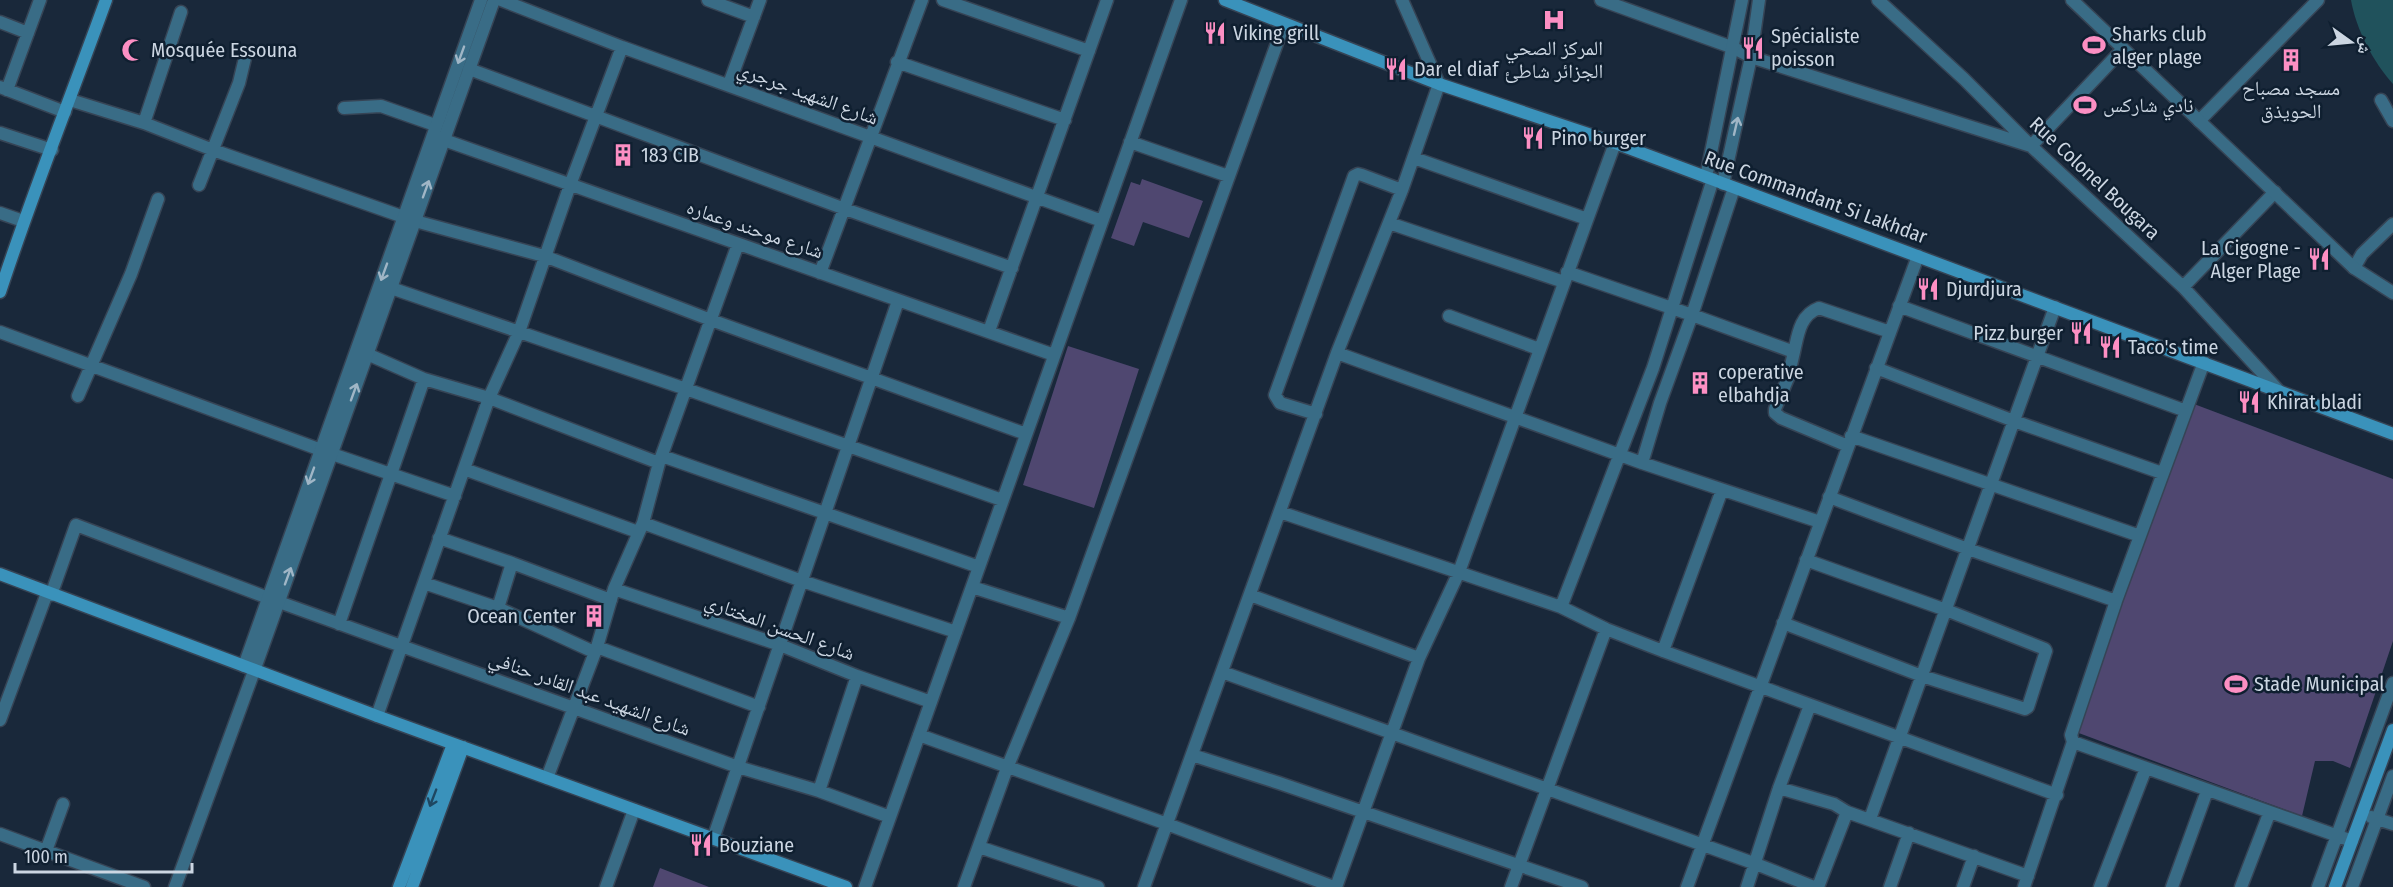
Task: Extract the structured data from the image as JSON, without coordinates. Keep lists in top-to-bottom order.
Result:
{
  "streets": {
    "main road": ["Rue Commandant Si Lakhdar"],
    "street": [
      "شارع الشهيد جرجري",
      "Rue Colonel Bougara",
      "شارع موحند وعماره",
      "شارع الحسن المختاري",
      "شارع الشهيد عبد القادر حنافي"
    ]
  },
  "crossings": [
    ["Rue Colonel Bougara", "Rue Commandant Si Lakhdar"]
  ],
  "places": {
    "hospital": ["المركز الصحي الجزائر شاطئ"],
    "restaurant": [
      "Viking grill",
      "Spécialiste poisson",
      "Dar el diaf",
      "Pino burger",
      "La Cigogne - Alger Plage",
      "Djurdjura",
      "Pizz burger",
      "Taco's time",
      "Khirat bladi",
      "Bouziane"
    ],
    "sports": ["Sharks club alger plage", "نادي شاركس", "Stade Municipal"],
    "mosque": ["Mosquée Essouna"],
    "building": [
      "مسجد مصباح الحويذق",
      "183 CIB",
      "coperative elbahdja",
      "Ocean Center"
    ]
  },
  "scale_bar": "100 m",
  "north": "right"
}
